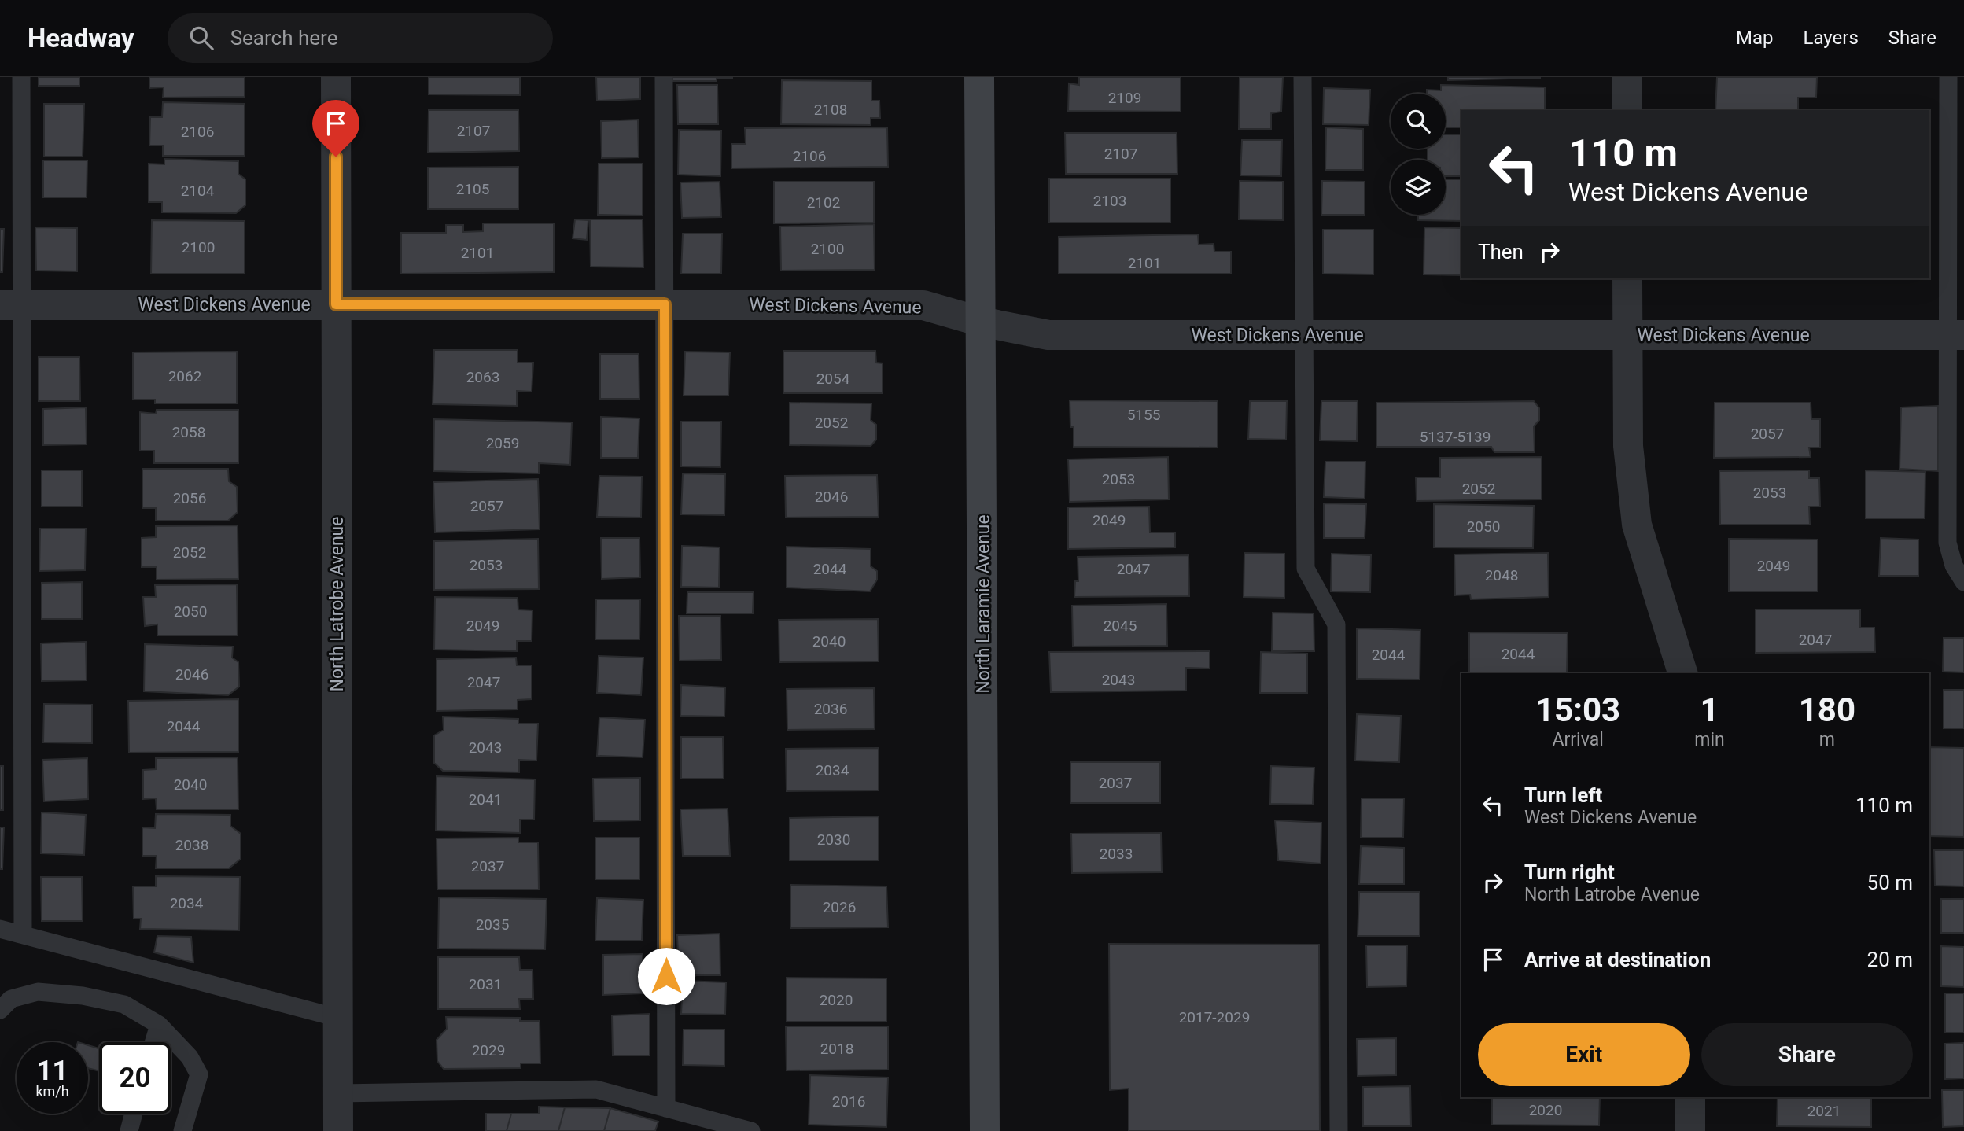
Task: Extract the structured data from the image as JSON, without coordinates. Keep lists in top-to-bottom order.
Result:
{
  "streets": {
    "street": ["West Dickens Avenue", "North Latrobe Avenue", "North Laramie Avenue"]
  },
  "crossings": [
    ["West Dickens Avenue", "North Latrobe Avenue"],
    ["West Dickens Avenue", "North Laramie Avenue"]
  ],
  "house_numbers": [
    "2109",
    "2108",
    "2107",
    "2106",
    "2107",
    "2106",
    "2105",
    "2104",
    "2103",
    "2102",
    "2100",
    "2100",
    "2101",
    "2101",
    "2062",
    "2063",
    "2054",
    "5155",
    "2052",
    "2058",
    "2057",
    "5137-5139",
    "2059",
    "2053",
    "2052",
    "2053",
    "2046",
    "2056",
    "2057",
    "2049",
    "2050",
    "2052",
    "2053",
    "2049",
    "2044",
    "2047",
    "2048",
    "2050",
    "2049",
    "2045",
    "2047",
    "2040",
    "2044",
    "2044",
    "2046",
    "2043",
    "2047",
    "2036",
    "2044",
    "2043",
    "2034",
    "2037",
    "2040",
    "2041",
    "2030",
    "2038",
    "2033",
    "2037",
    "2034",
    "2026",
    "2035",
    "2031",
    "2020",
    "2017-2029",
    "2018",
    "2029",
    "2016",
    "2020",
    "2021"
  ],
  "page": {
    "header": "Headway",
    "search": "Search here",
    "nav": ["Map", "Layers", "Share"],
    "turn": ["110 m", "West Dickens Avenue"],
    "then": "Then",
    "eta": [
      "15:03",
      "Arrival",
      "1",
      "min",
      "180",
      "m"
    ],
    "list": [
      {
        "name": "Turn left",
        "note": "West Dickens Avenue",
        "value": "110 m"
      },
      {
        "name": "Turn right",
        "note": "North Latrobe Avenue",
        "value": "50 m"
      },
      {
        "name": "Arrive at destination",
        "value": "20 m"
      }
    ],
    "buttons": ["Exit", "Share"],
    "speed": "11 km/h",
    "limit": "20"
  }
}
